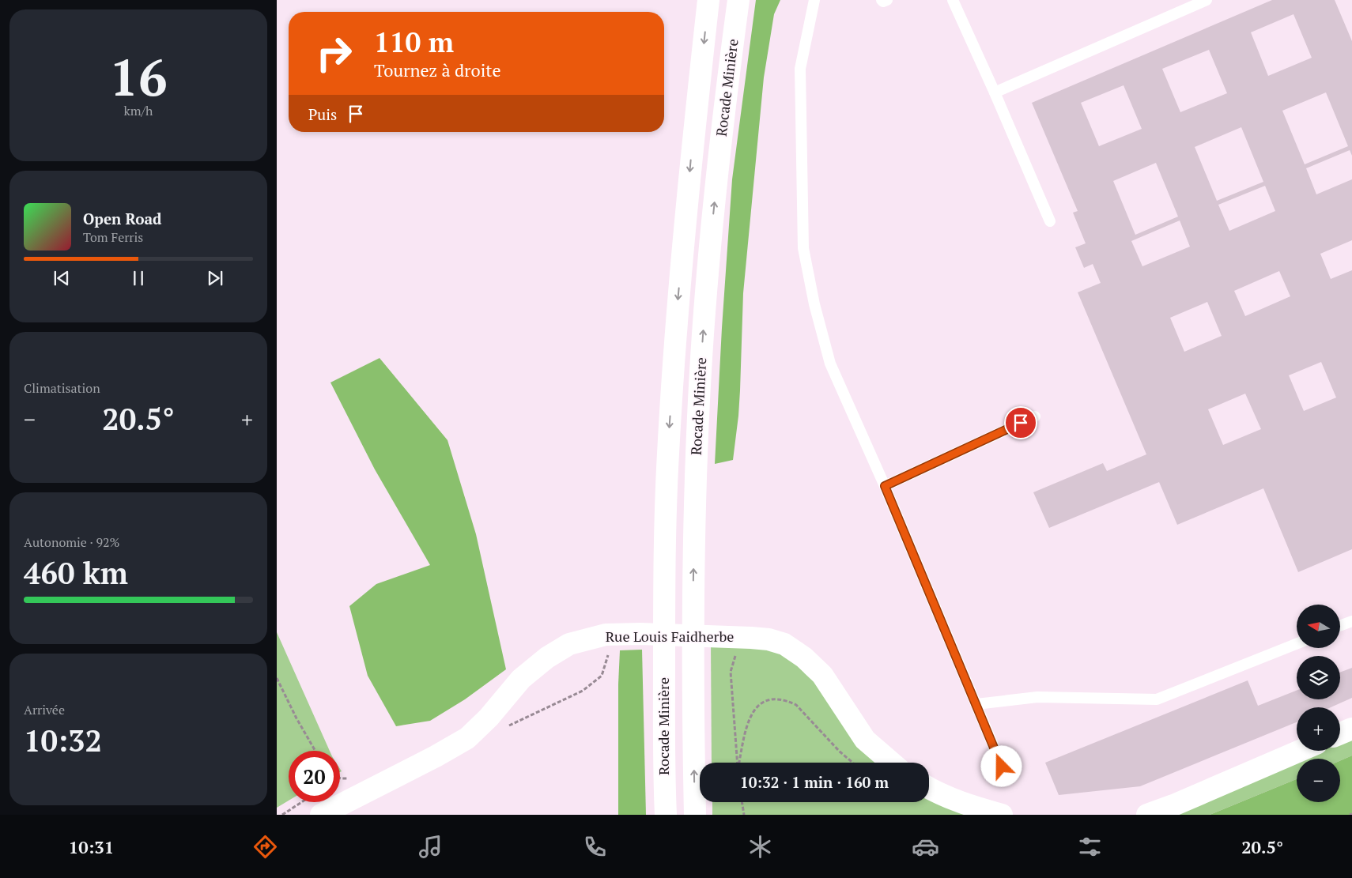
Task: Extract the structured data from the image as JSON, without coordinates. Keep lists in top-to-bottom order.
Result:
{
  "streets": {
    "main road": ["Rocade Minière", "Rue Louis Faidherbe"]
  },
  "north": "left",
  "page": {
    "tile": [
      ["16", "km/h"],
      "Climatisation",
      ["Autonomie · 92%", "460 km"],
      ["Arrivée", "10:32"]
    ],
    "turn": ["110 m", "Tournez à droite"],
    "then": "Puis",
    "song": ["Open Road", "Tom Ferris"],
    "heat": ["−", "20.5°", "+"],
    "map_buttons": ["+", "−"],
    "limit": "20",
    "trip": "10:32 · 1 min · 160 m",
    "tabs": ["10:31", "20.5°"]
  }
}
